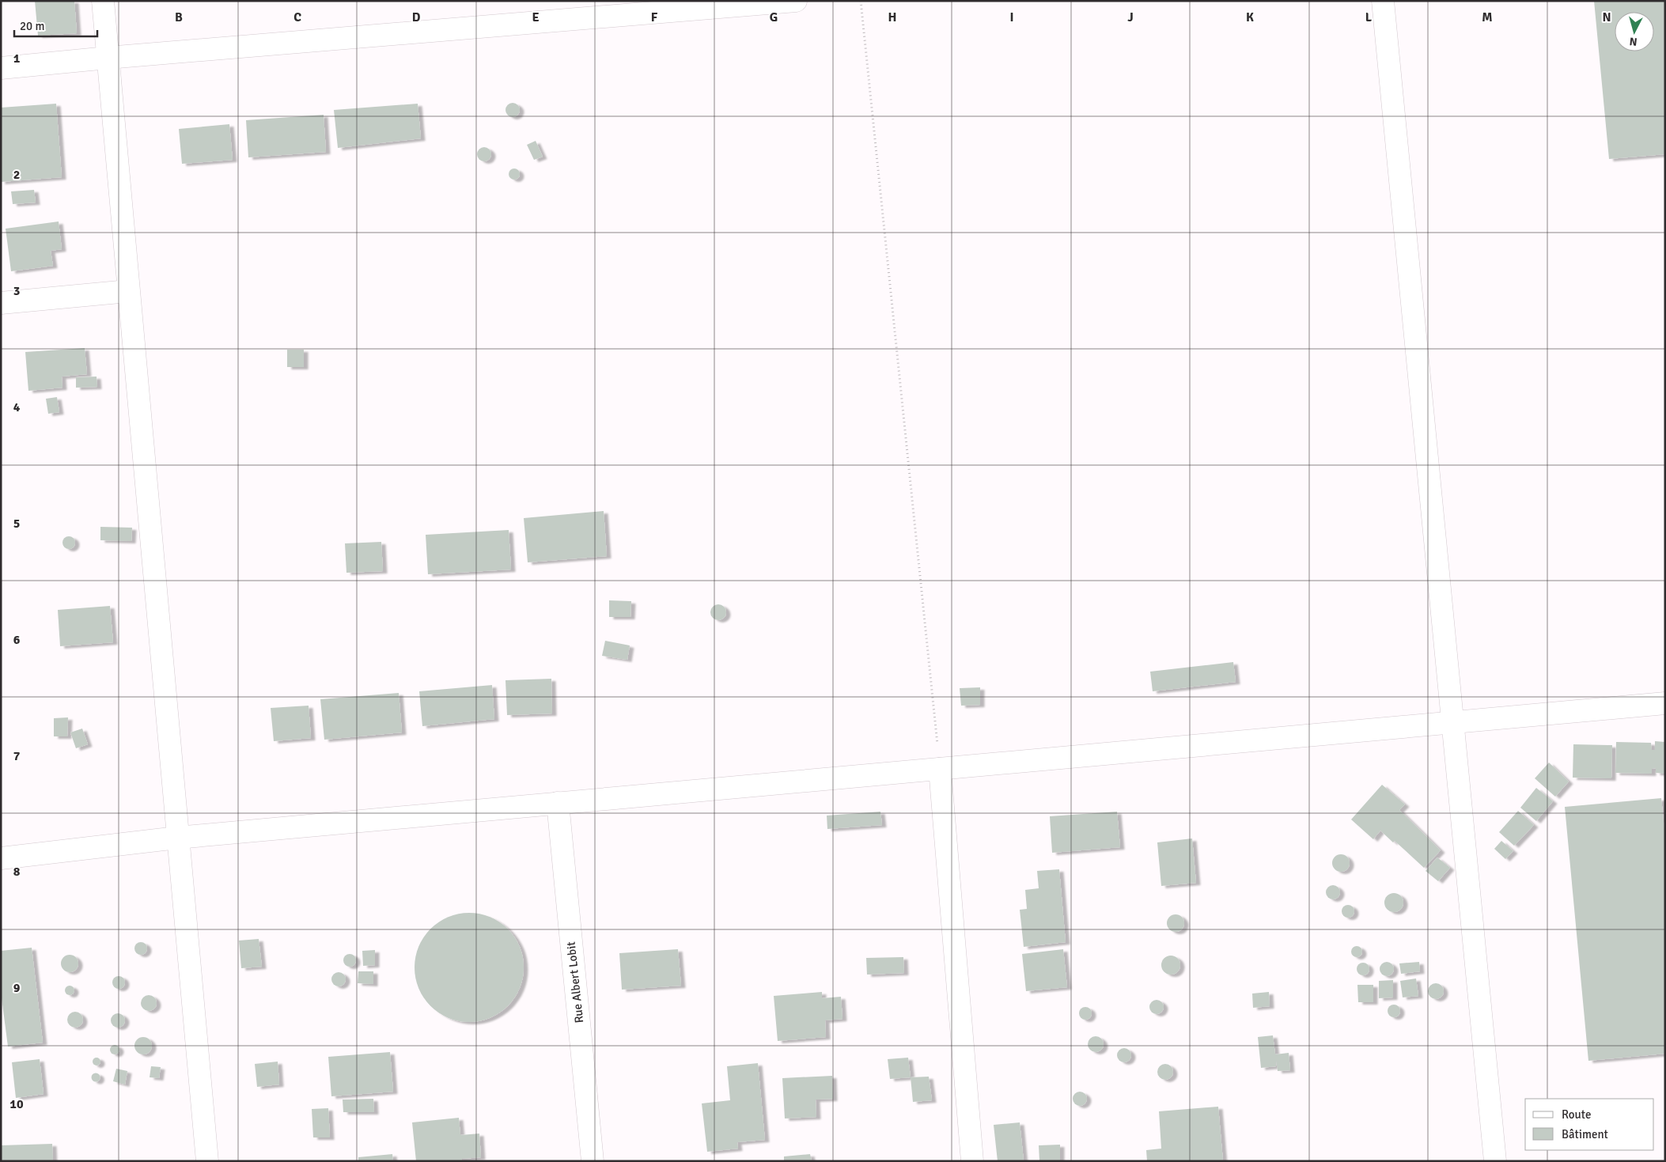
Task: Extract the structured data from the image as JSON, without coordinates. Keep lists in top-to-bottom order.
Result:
{
  "streets": {
    "street": ["Rue Albert Lobit"]
  },
  "legend": ["Route", "Bâtiment"],
  "scale_bar": "20 m",
  "north": "bottom",
  "grid": {
    "columns": [
      "B",
      "C",
      "D",
      "E",
      "F",
      "G",
      "H",
      "I",
      "J",
      "K",
      "L",
      "M",
      "N"
    ],
    "rows": [
      "1",
      "2",
      "3",
      "4",
      "5",
      "6",
      "7",
      "8",
      "9",
      "10"
    ]
  }
}
